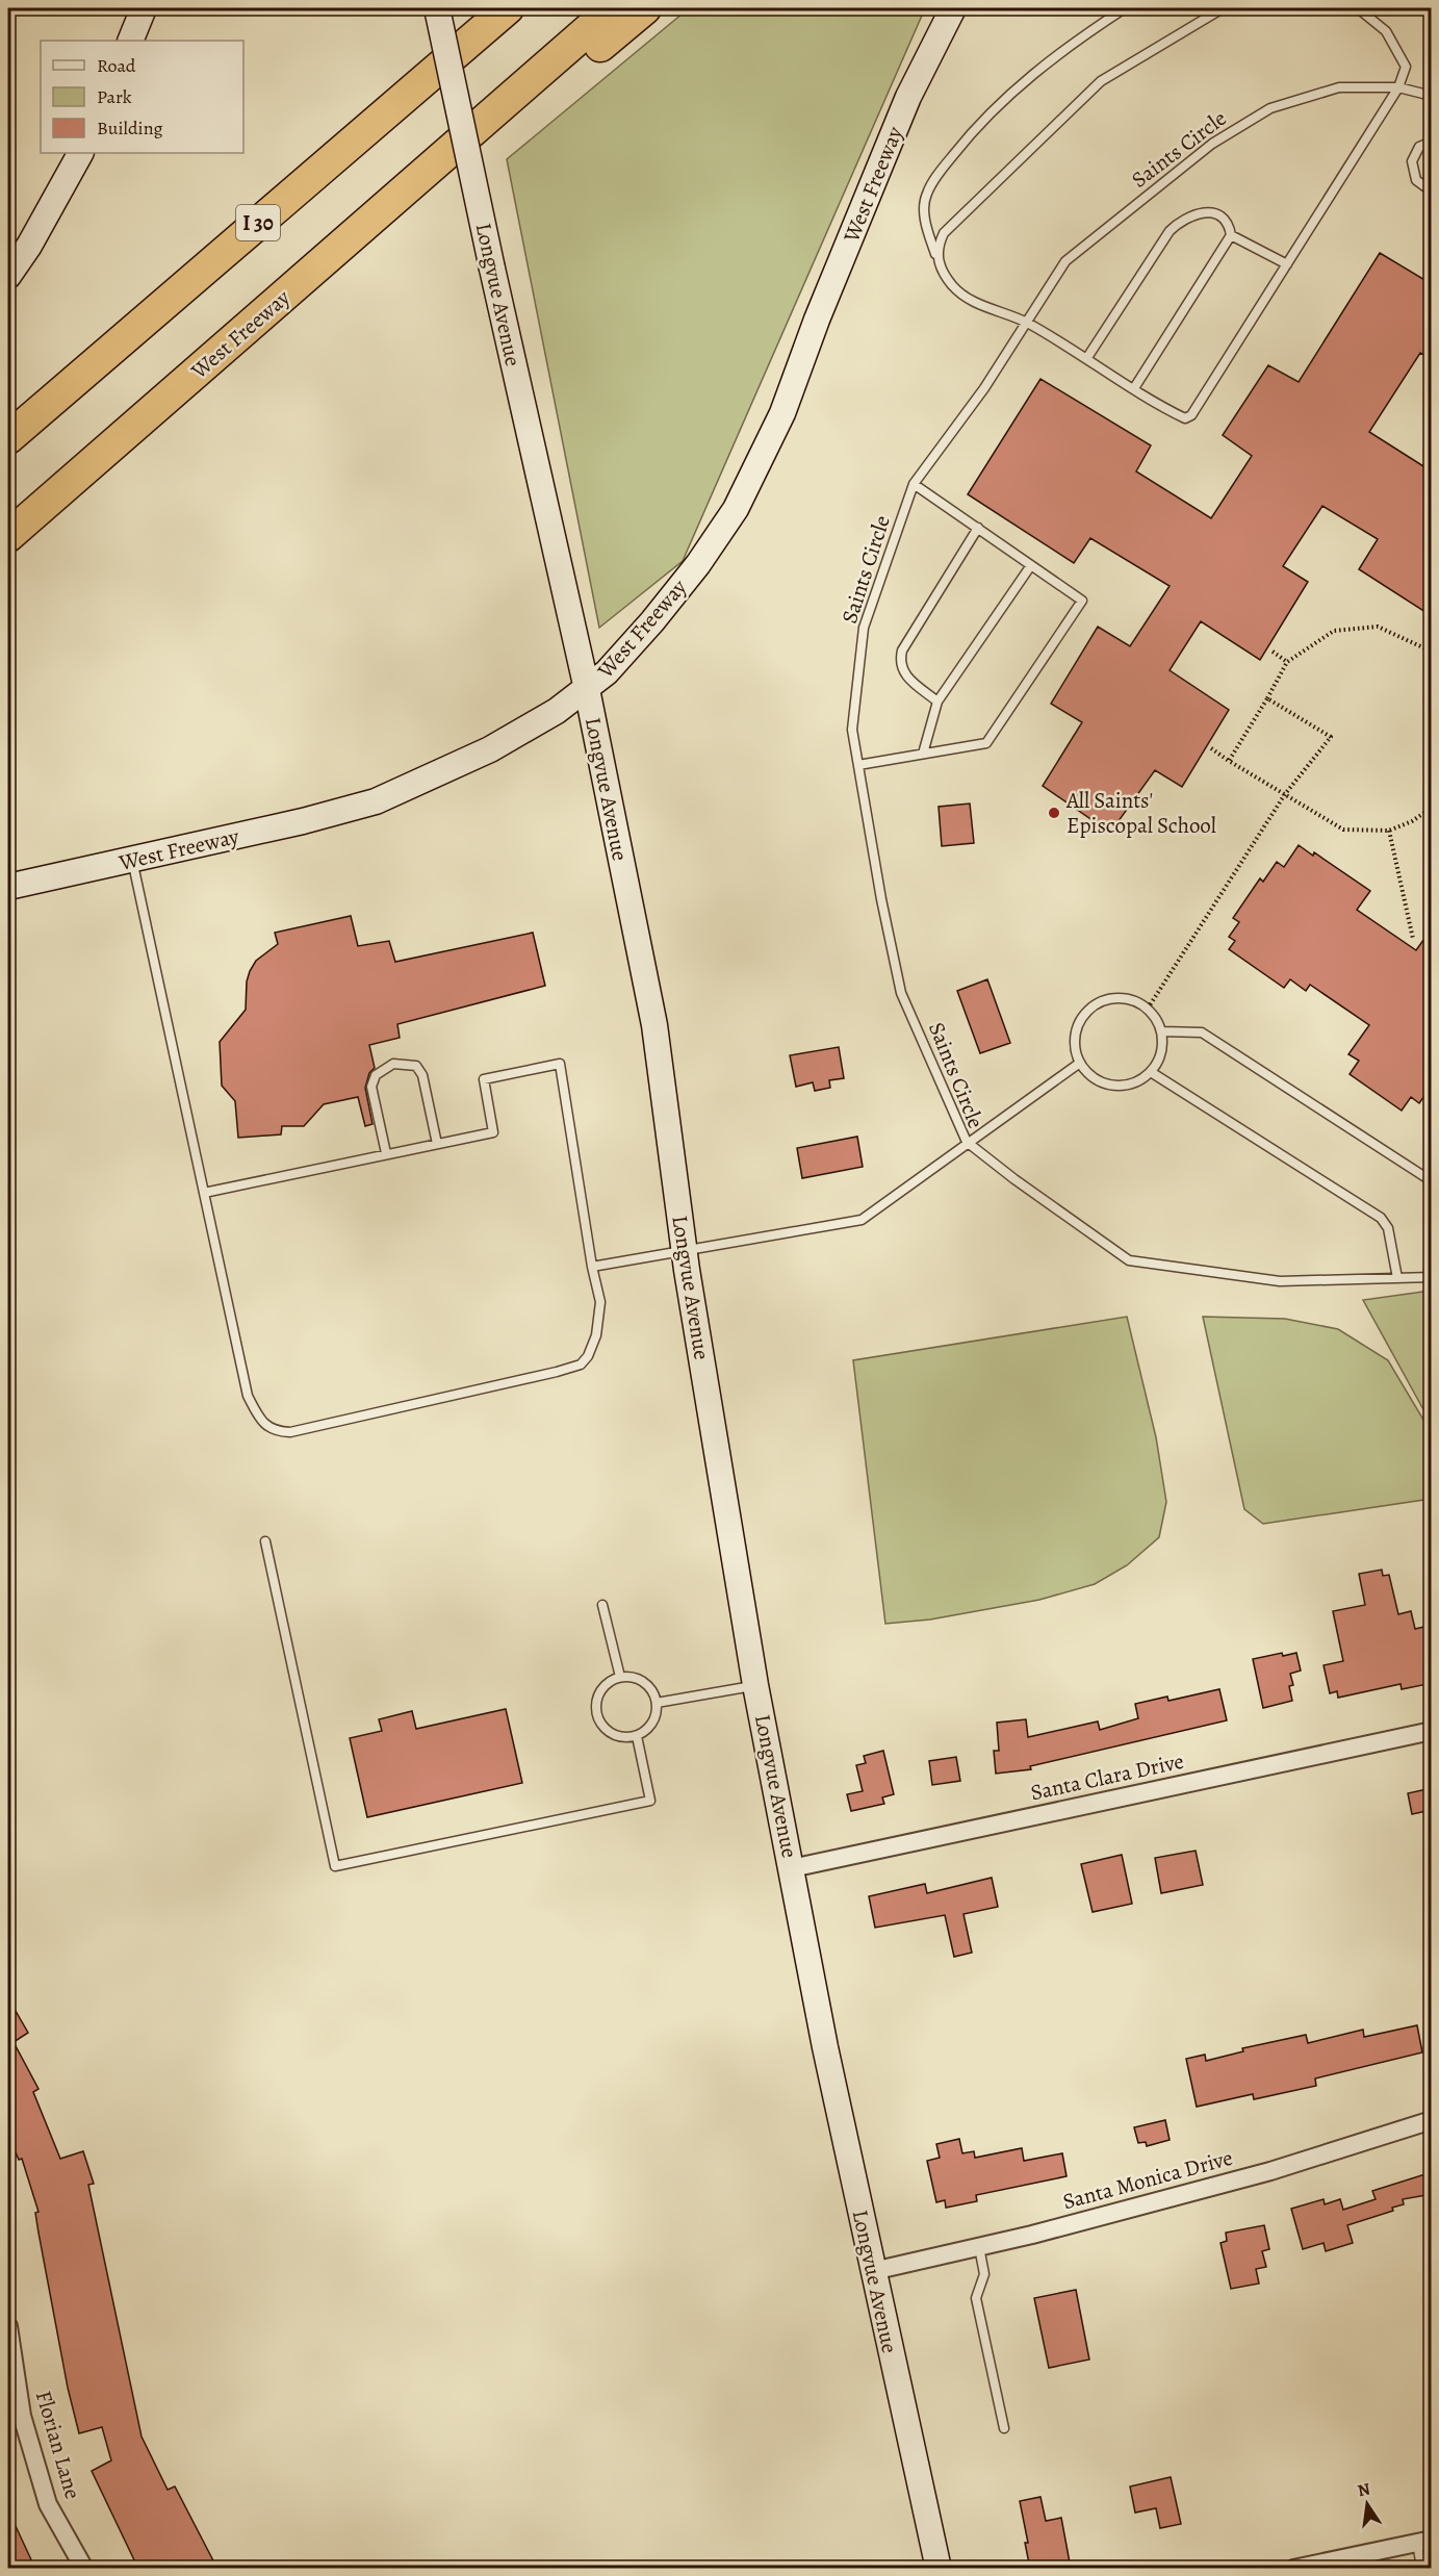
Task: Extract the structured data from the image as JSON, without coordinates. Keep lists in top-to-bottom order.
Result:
{
  "streets": {
    "highway": ["West Freeway", "I 30"],
    "main road": ["Longvue Avenue"],
    "street": ["Santa Clara Drive", "Santa Monica Drive", "Florian Lane"],
    "lane": ["Saints Circle"]
  },
  "crossings": [
    ["Saints Circle", "Longvue Avenue"],
    ["West Freeway", "Longvue Avenue"],
    ["Longvue Avenue", "Santa Clara Drive"],
    ["Longvue Avenue", "Santa Monica Drive"]
  ],
  "places": ["All Saints' Episcopal School"],
  "legend": ["Road", "Park", "Building"],
  "north": "top"
}
